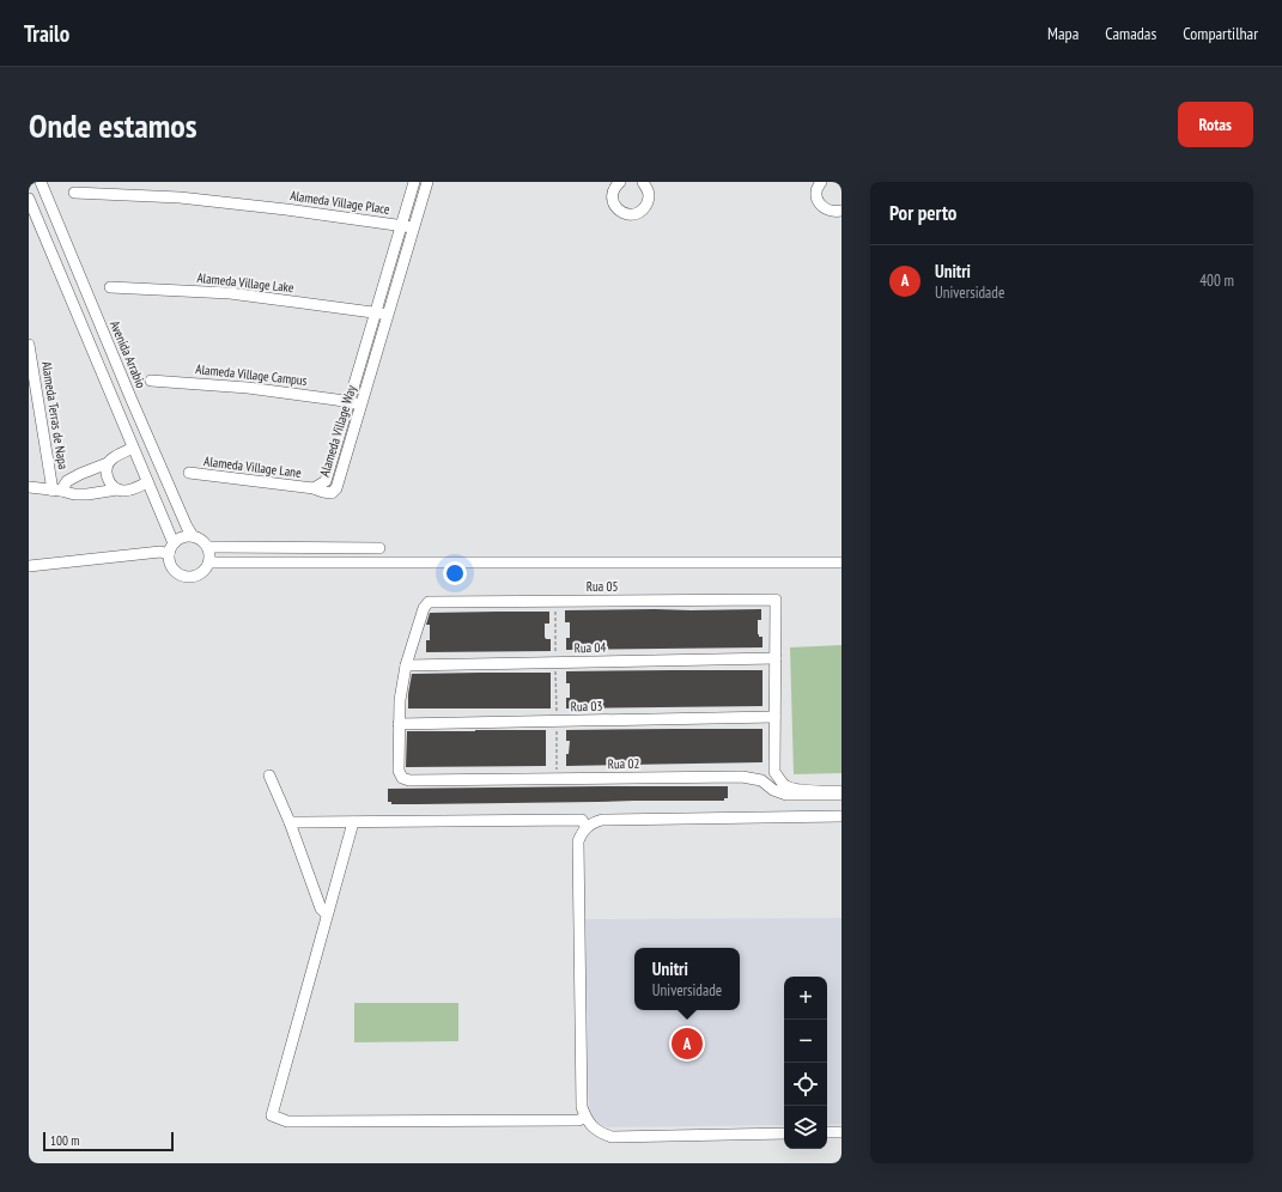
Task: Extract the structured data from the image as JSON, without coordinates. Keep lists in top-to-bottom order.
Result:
{
  "streets": {
    "street": [
      "Alameda Village Place",
      "Alameda Village Lake",
      "Avenida Arrabio",
      "Alameda Village Campus",
      "Alameda Terras de Napa",
      "Alameda Village Way",
      "Alameda Village Lane",
      "Rua 05",
      "Rua 04",
      "Rua 03",
      "Rua 02"
    ]
  },
  "crossings": [
    ["Alameda Village Place", "Alameda Village Way"],
    ["Alameda Village Lake", "Alameda Village Way"],
    ["Alameda Village Campus", "Alameda Village Way"],
    ["Alameda Village Way", "Alameda Village Lane"],
    ["Rua 05", "Rua 04"],
    ["Rua 03", "Rua 02"]
  ],
  "scale_bar": "100 m",
  "page": {
    "header": "Trailo",
    "nav": ["Mapa", "Camadas", "Compartilhar"],
    "buttons": "Rotas",
    "title": "Onde estamos",
    "heading": "Por perto",
    "list": [
      {
        "mark": "A",
        "name": "Unitri",
        "note": "Universidade",
        "value": "400 m"
      }
    ],
    "popup": ["Unitri", "Universidade"],
    "map_buttons": ["+", "−"],
    "pins": "A",
    "scale": "100 m"
  }
}
